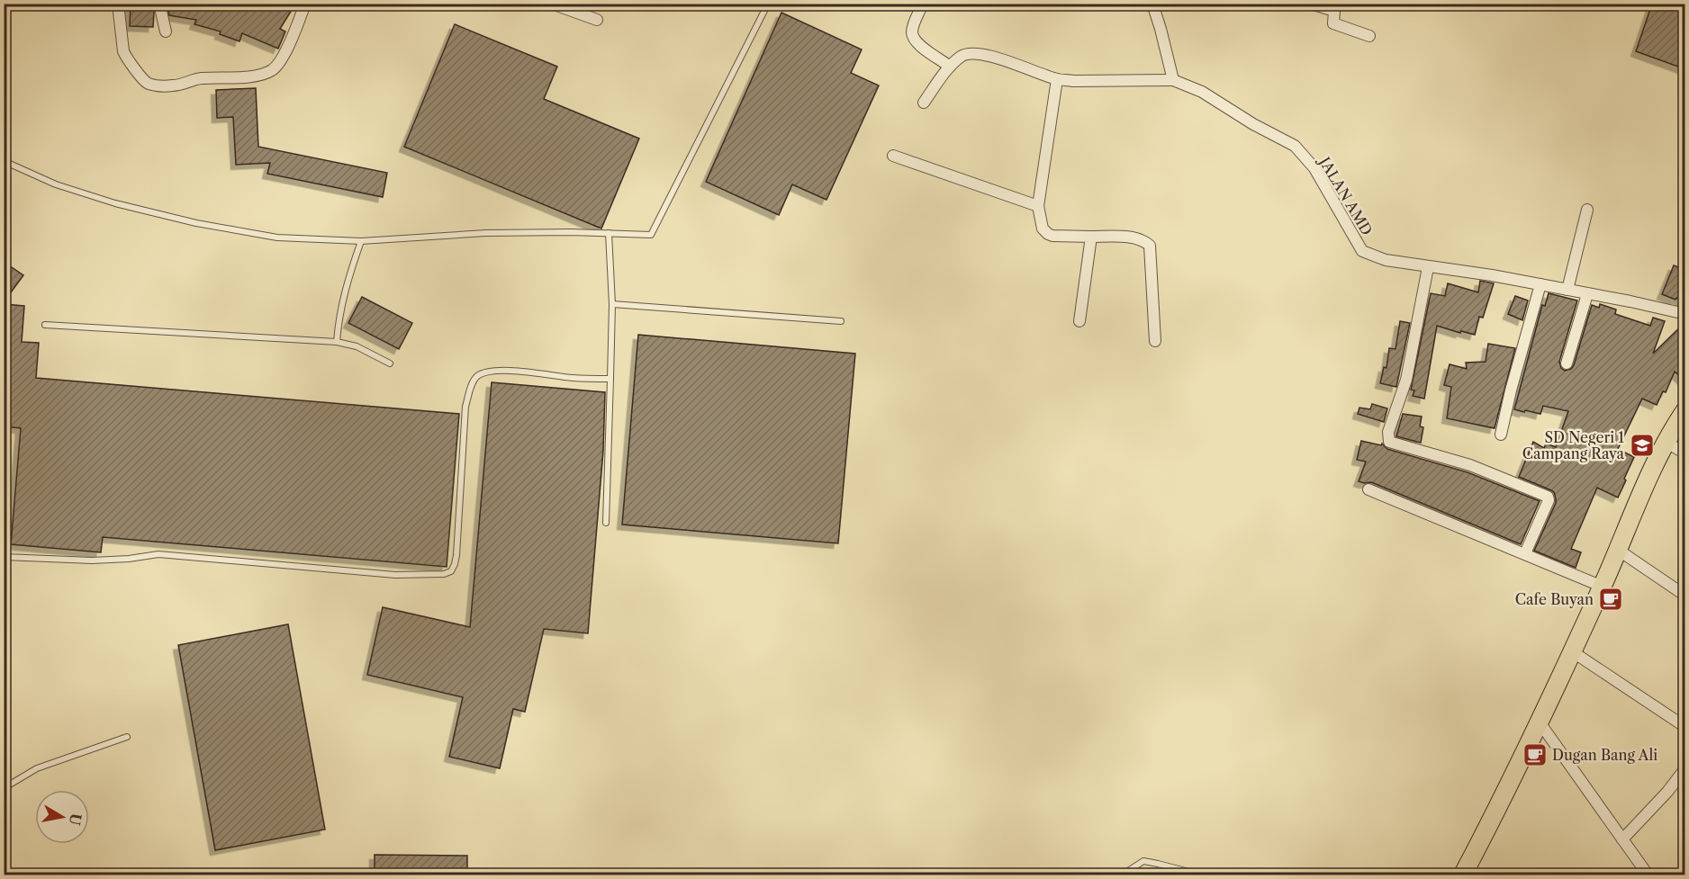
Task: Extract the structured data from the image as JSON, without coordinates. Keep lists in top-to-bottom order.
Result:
{
  "streets": {
    "street": ["JALAN AMD"]
  },
  "places": {
    "school or university": ["SD Negeri 1 Campang Raya"],
    "cafe": ["Cafe Buyan", "Dugan Bang Ali"]
  },
  "north": "right"
}
